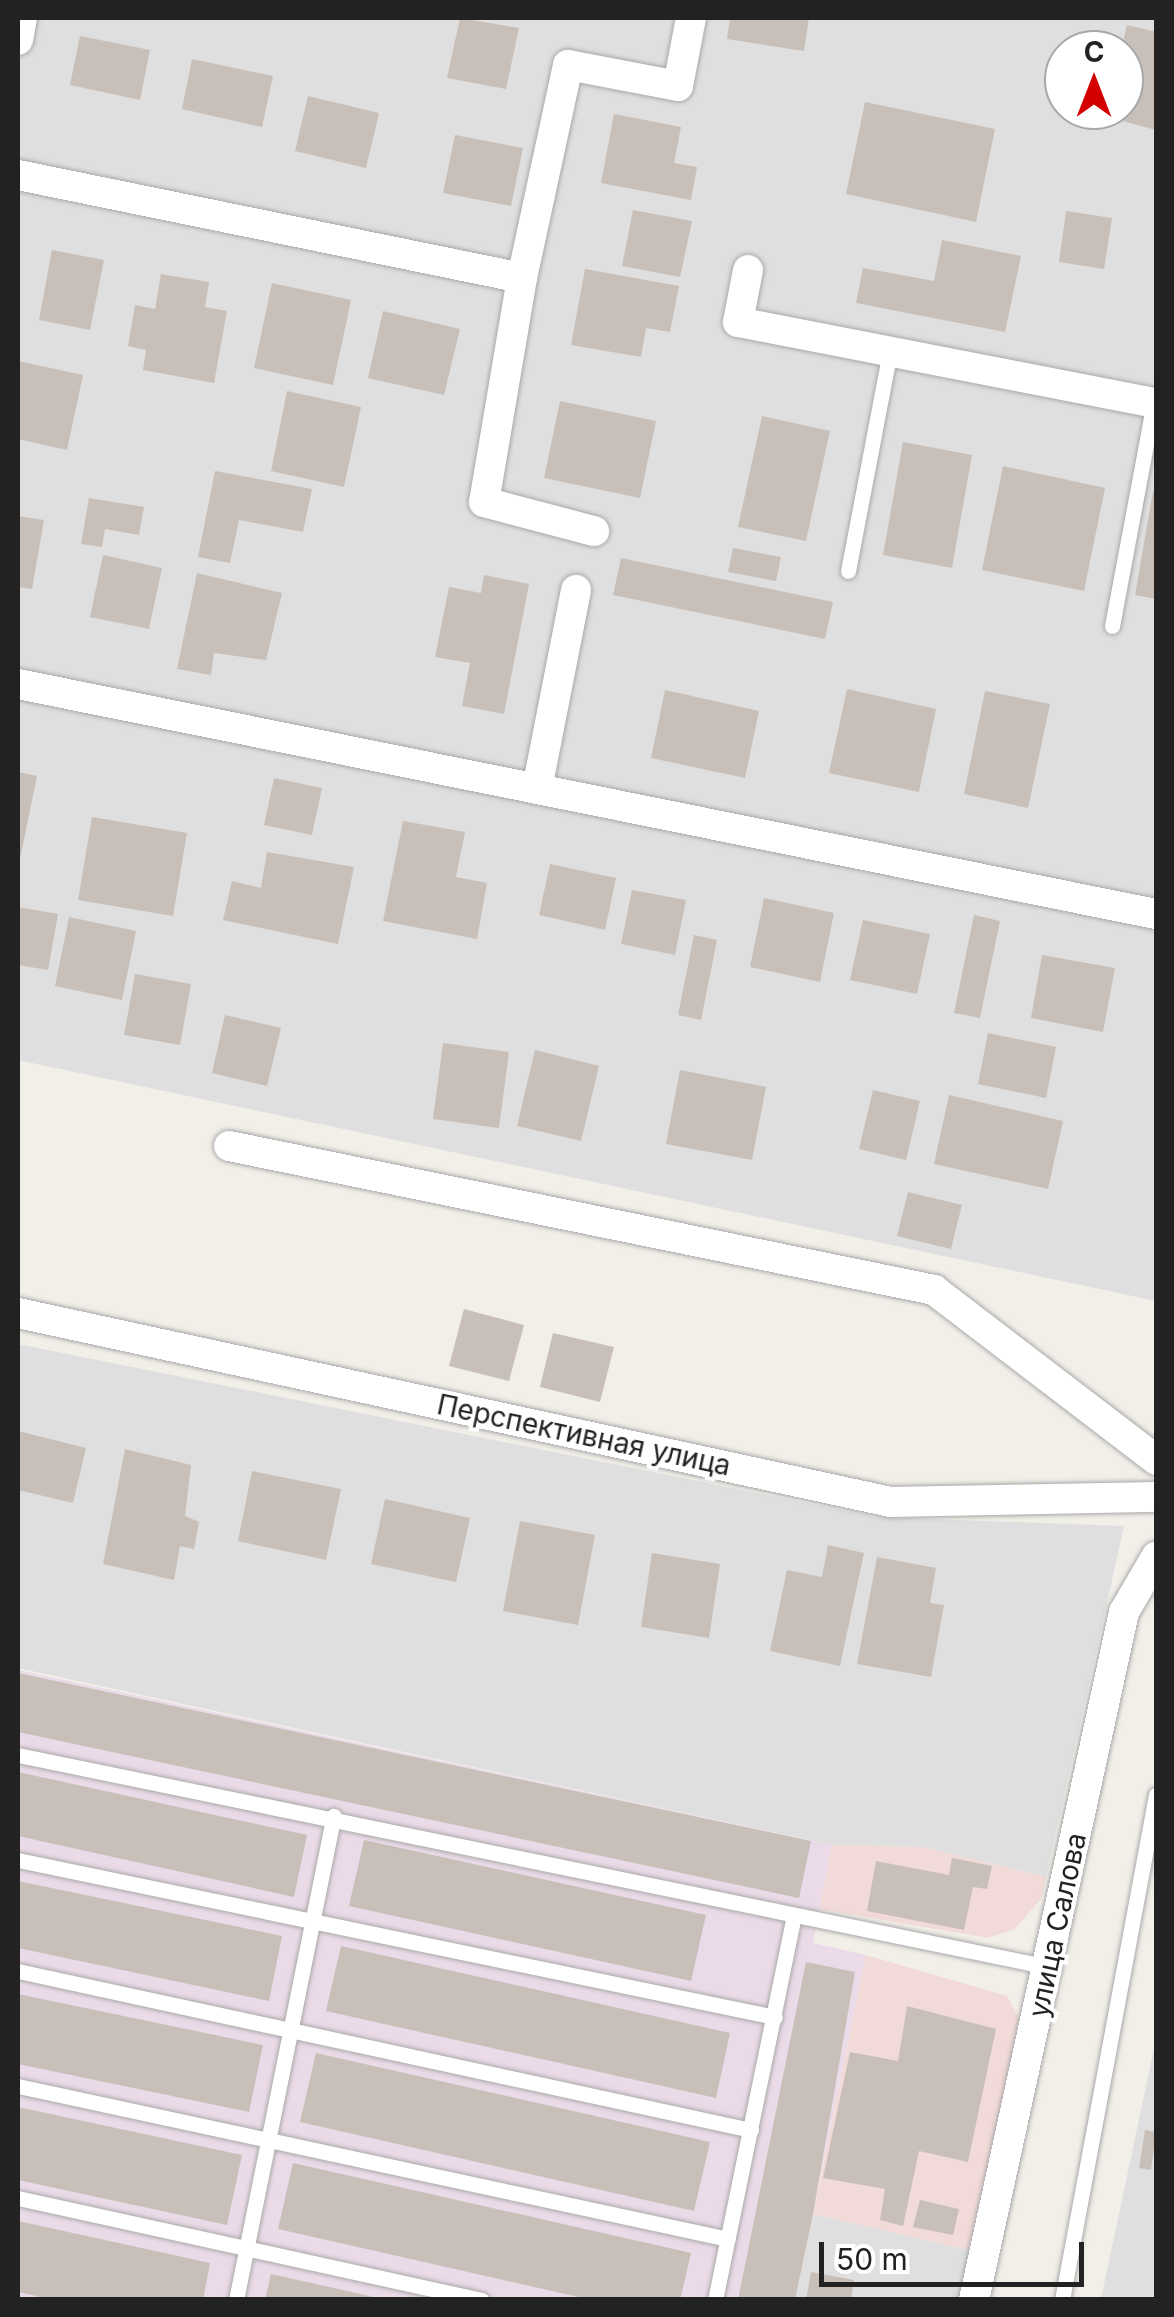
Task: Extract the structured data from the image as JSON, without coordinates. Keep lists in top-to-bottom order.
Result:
{
  "streets": {
    "street": ["Перспективная улица", "улица Салова"]
  },
  "scale_bar": "50 m",
  "north": "top"
}
